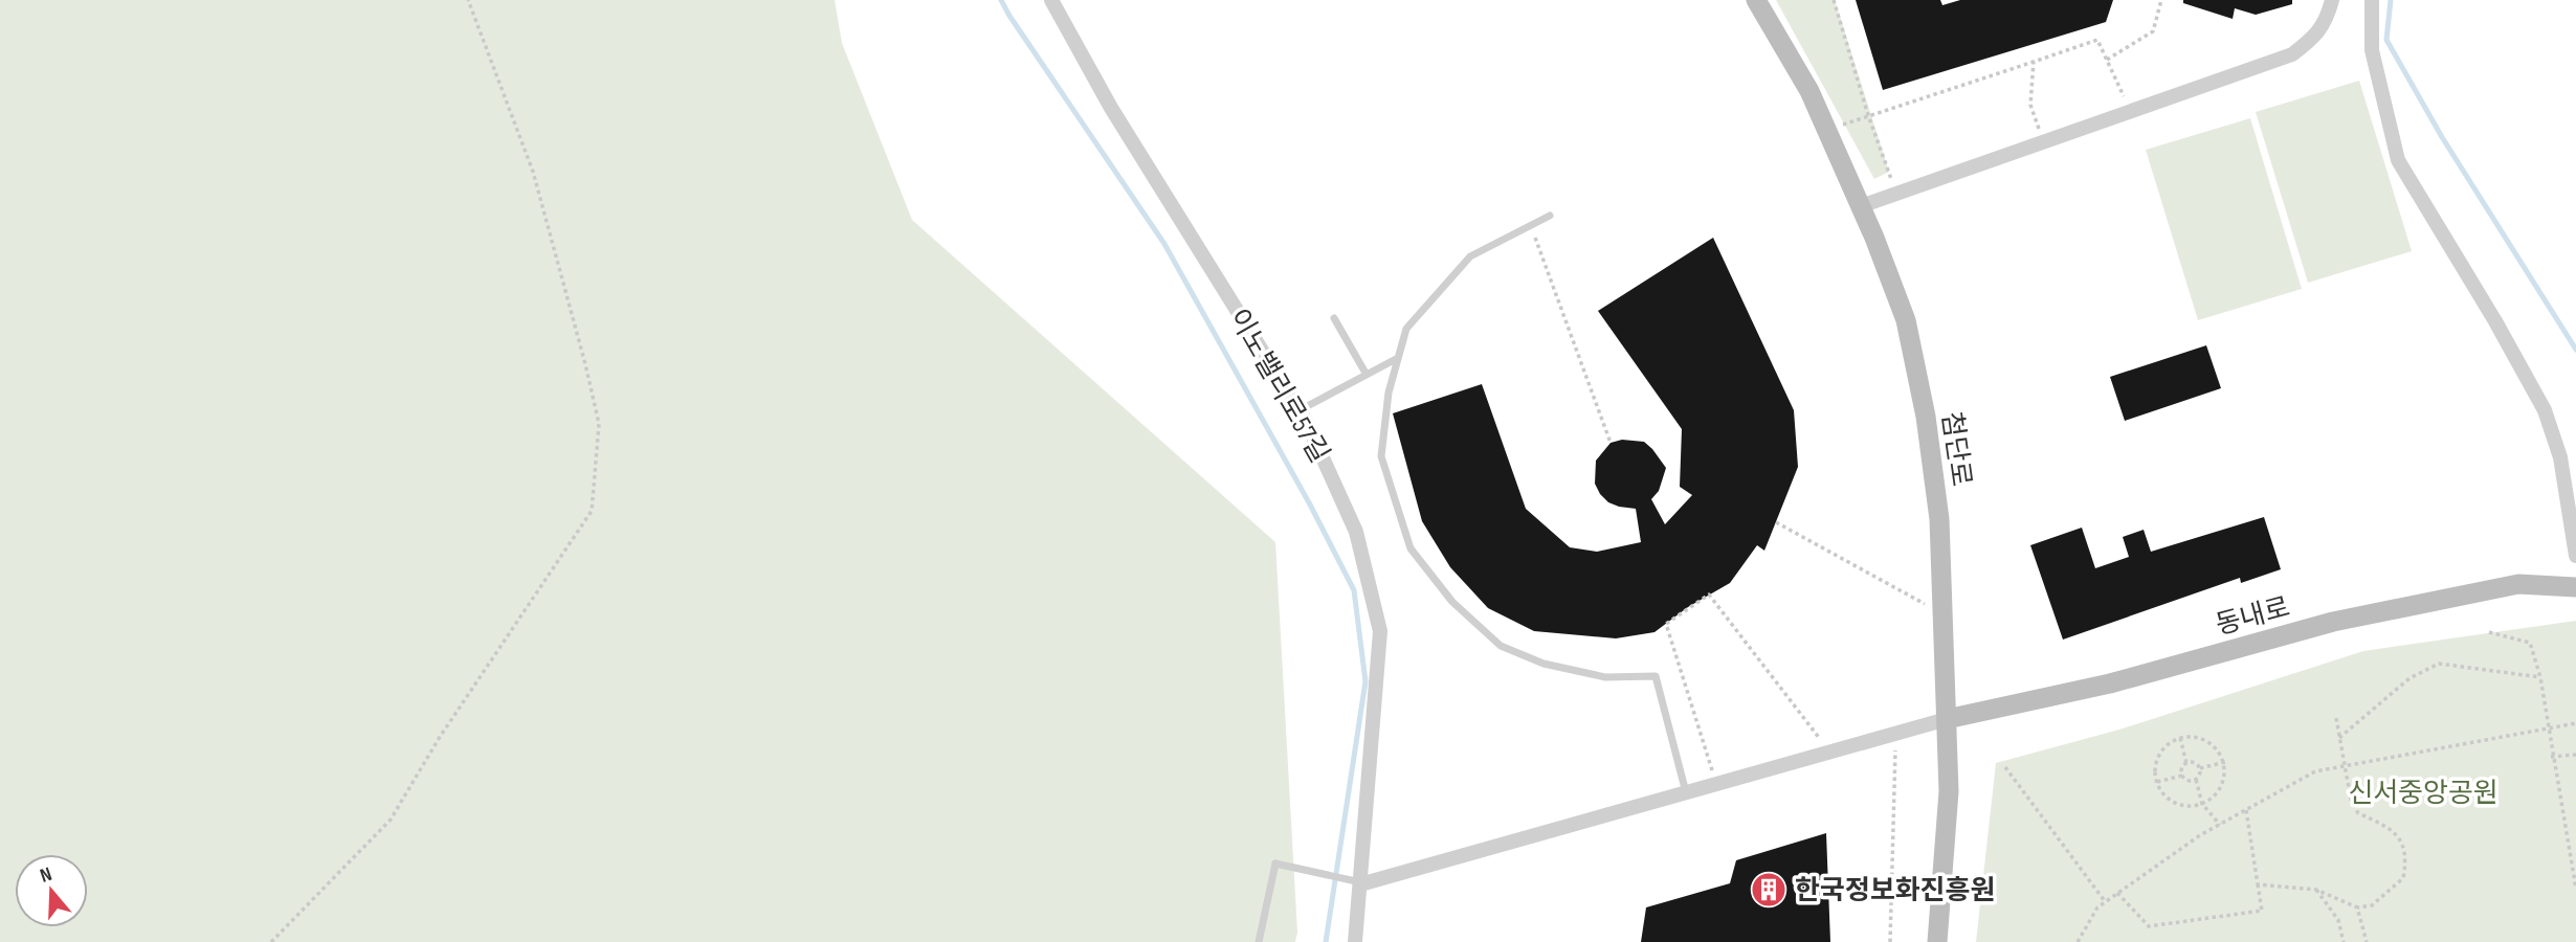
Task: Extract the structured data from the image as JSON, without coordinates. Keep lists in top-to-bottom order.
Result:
{
  "streets": {
    "street": ["이노밸리로57길", "첨단로", "동내로"]
  },
  "crossings": [
    ["첨단로", "동내로"]
  ],
  "parks": ["신서중앙공원"],
  "places": {
    "building": ["한국정보화진흥원"]
  },
  "north": "top"
}
